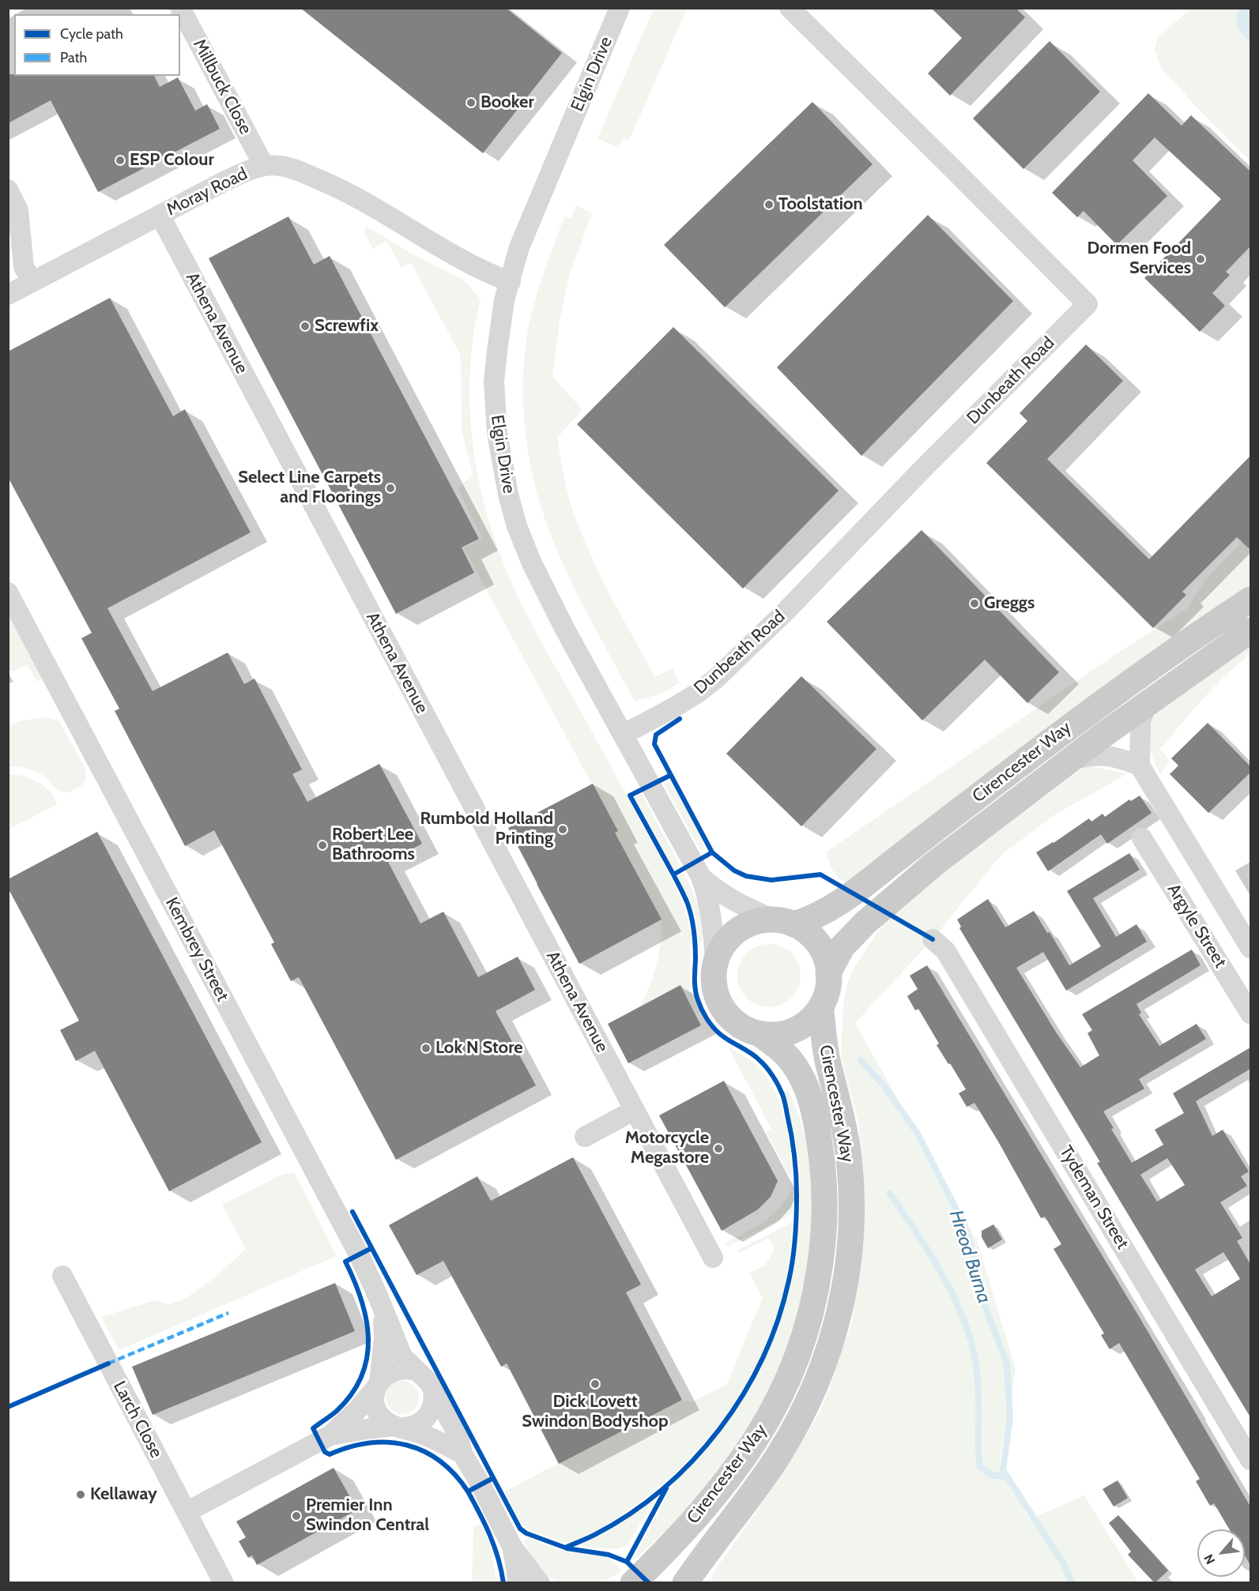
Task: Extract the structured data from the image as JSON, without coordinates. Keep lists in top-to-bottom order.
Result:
{
  "streets": {
    "main road": ["Cirencester Way"],
    "street": [
      "Elgin Drive",
      "Millbuck Close",
      "Moray Road",
      "Athena Avenue",
      "Dunbeath Road",
      "Argyle Street",
      "Kembrey Street",
      "Tydeman Street",
      "Larch Close"
    ]
  },
  "crossings": [
    ["Elgin Drive", "Moray Road"],
    ["Elgin Drive", "Dunbeath Road"],
    ["Elgin Drive", "Cirencester Way"],
    ["Millbuck Close", "Moray Road"],
    ["Moray Road", "Athena Avenue"]
  ],
  "water": ["Hreod Burna"],
  "places": [
    "Booker",
    "ESP Colour",
    "Toolstation",
    "Dormen Food Services",
    "Screwfix",
    "Select Line Carpets and Floorings",
    "Greggs",
    "Rumbold Holland Printing",
    "Robert Lee Bathrooms",
    "Lok N Store",
    "Motorcycle Megastore",
    "Dick Lovett Swindon Bodyshop",
    "Kellaway",
    "Premier Inn Swindon Central"
  ],
  "legend": ["Cycle path", "Path"],
  "north": "bottom left"
}
